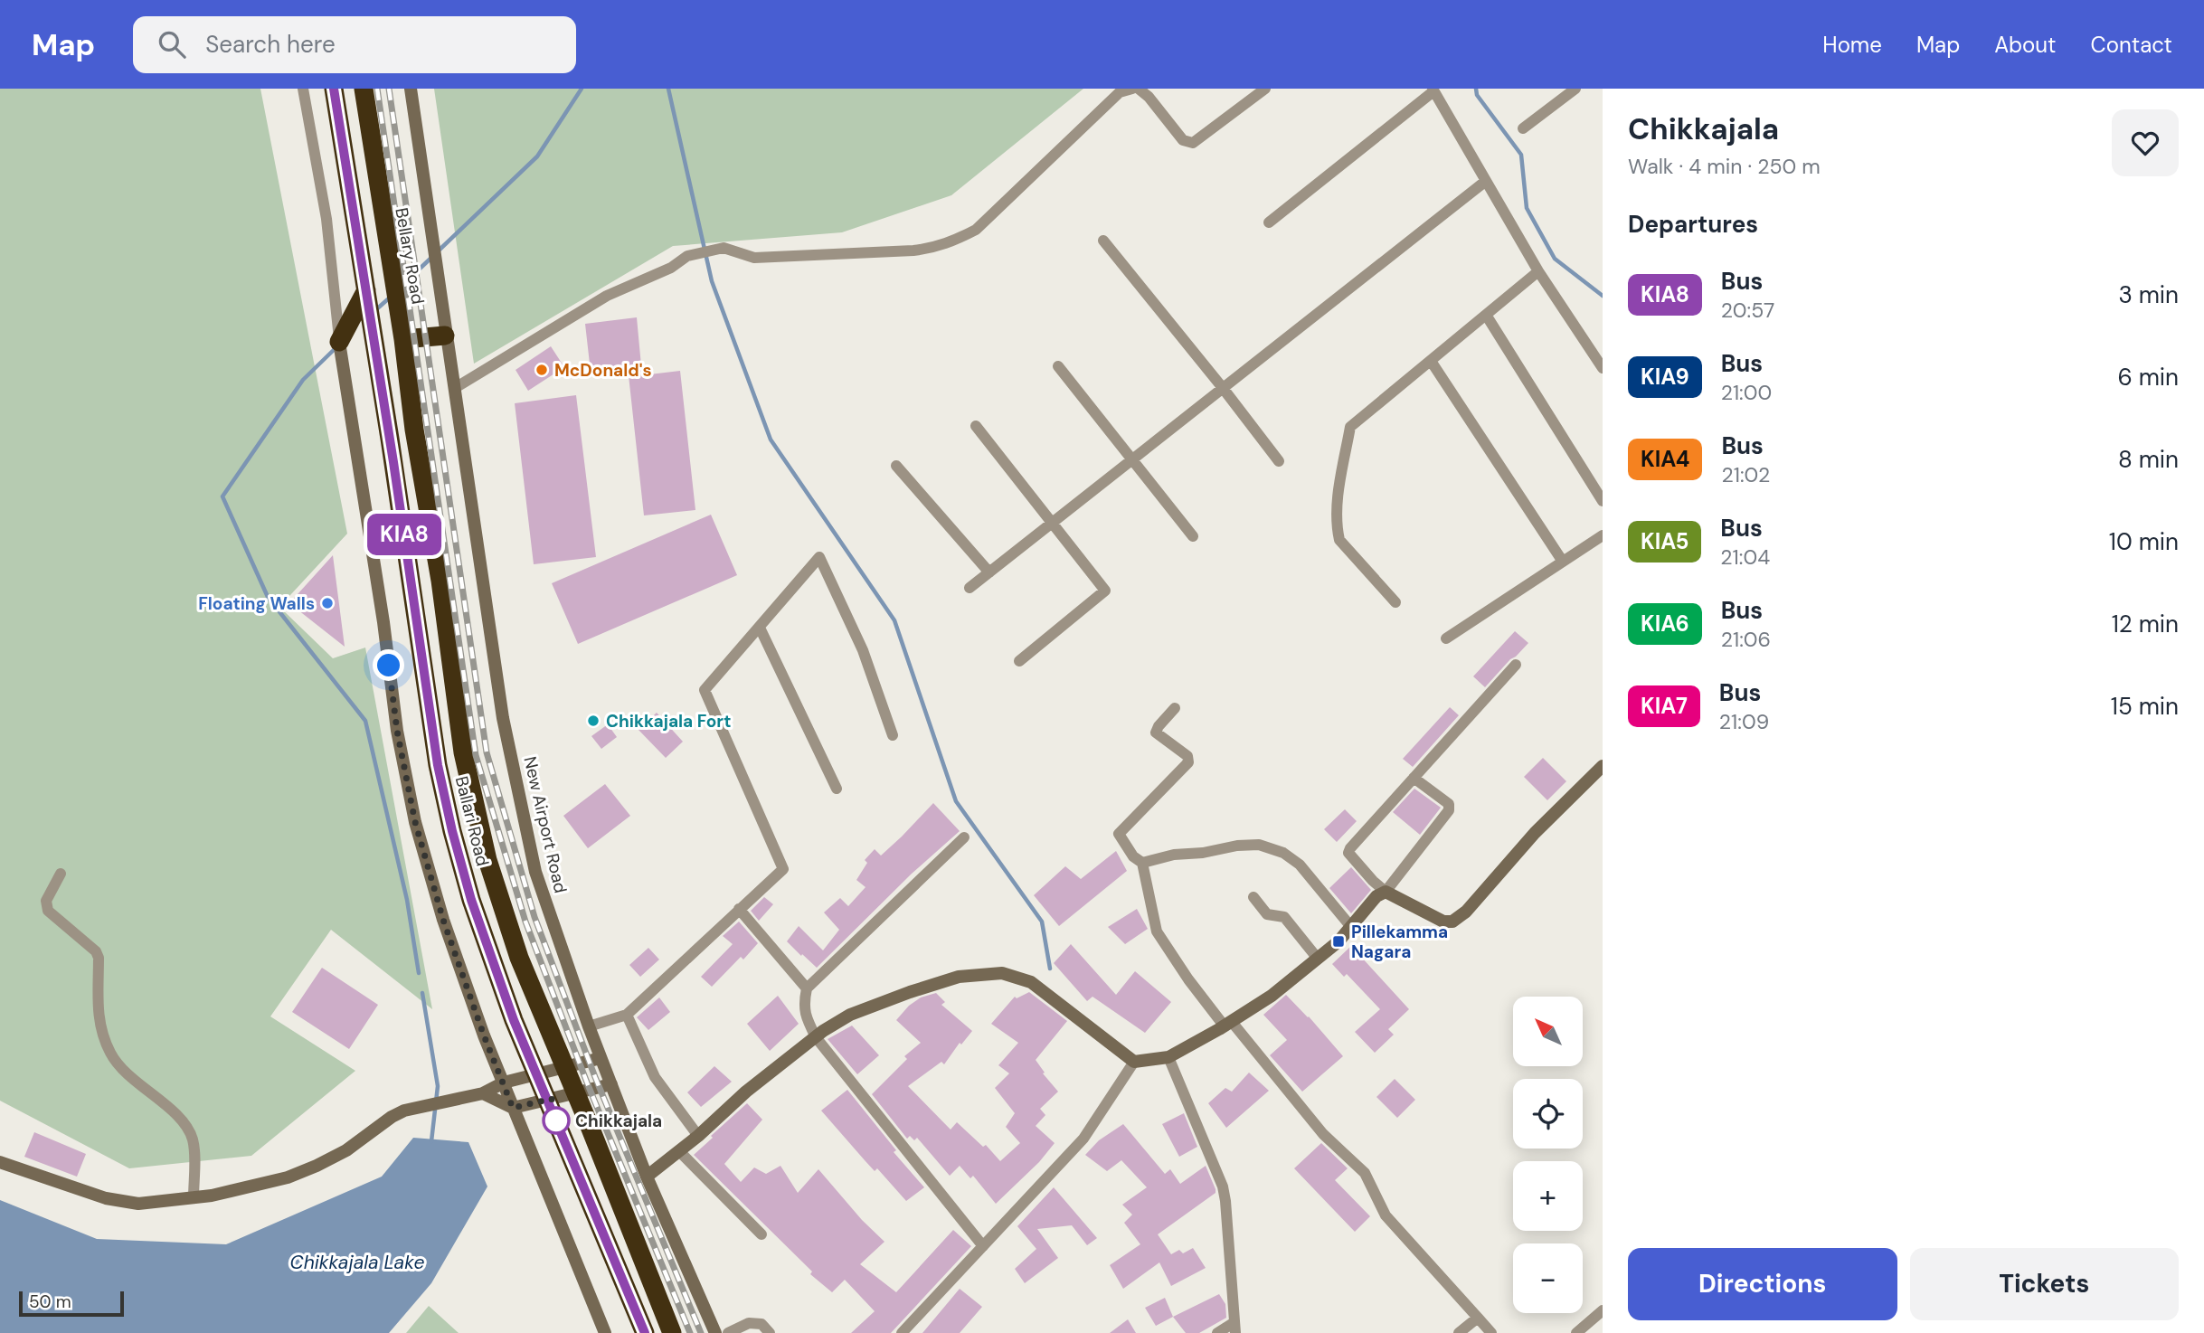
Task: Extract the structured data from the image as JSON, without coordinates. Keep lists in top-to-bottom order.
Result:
{
  "streets": {
    "highway": ["Bellary Road", "Ballari Road"],
    "street": ["New Airport Road"]
  },
  "crossings": [
    ["Bellary Road", "Ballari Road"]
  ],
  "water": ["Chikkajala Lake"],
  "places": {
    "other": [
      "McDonald's",
      "Floating Walls",
      "Chikkajala Fort",
      "Chikkajala"
    ],
    "transit": ["Pillekamma Nagara"]
  },
  "lines": ["bus line KIA8"],
  "scale_bar": "50 m",
  "north": "top left",
  "page": {
    "header": "Map",
    "search": "Search here",
    "nav": [
      "Home",
      "Map",
      "About",
      "Contact"
    ],
    "on_map": "KIA8",
    "heading": [
      ["Chikkajala", "Walk · 4 min · 250 m"],
      "Departures"
    ],
    "list": [
      {
        "mark": "KIA8",
        "name": "Bus",
        "note": "20:57",
        "value": "3 min"
      },
      {
        "mark": "KIA9",
        "name": "Bus",
        "note": "21:00",
        "value": "6 min"
      },
      {
        "mark": "KIA4",
        "name": "Bus",
        "note": "21:02",
        "value": "8 min"
      },
      {
        "mark": "KIA5",
        "name": "Bus",
        "note": "21:04",
        "value": "10 min"
      },
      {
        "mark": "KIA6",
        "name": "Bus",
        "note": "21:06",
        "value": "12 min"
      },
      {
        "mark": "KIA7",
        "name": "Bus",
        "note": "21:09",
        "value": "15 min"
      }
    ],
    "map_buttons": ["+", "−"],
    "buttons": ["Directions", "Tickets"],
    "scale": "50 m"
  }
}
